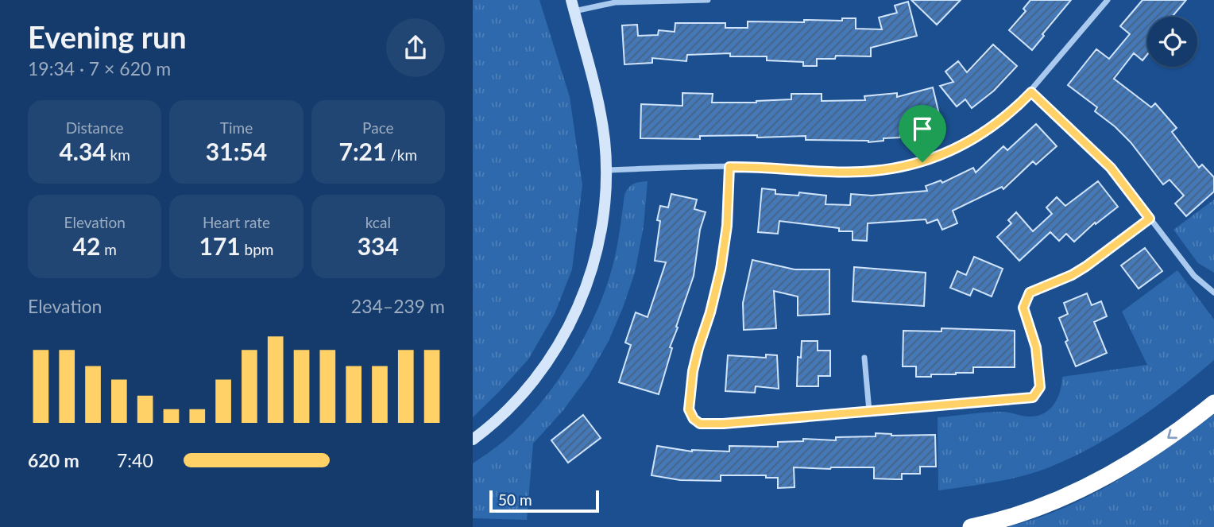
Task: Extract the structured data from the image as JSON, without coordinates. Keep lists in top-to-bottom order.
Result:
{
  "scale_bar": "50 m",
  "page": {
    "heading": ["Evening run", "19:34 · 7 × 620 m"],
    "stats": [
      ["Distance", "4.34 km"],
      ["Time", "31:54"],
      ["Pace", "7:21 /km"],
      ["Elevation", "42 m"],
      ["Heart rate", "171 bpm"],
      ["kcal", "334"]
    ],
    "chart": ["Elevation", "234–239 m"],
    "list": [
      {
        "name": "620 m",
        "note": "7:40"
      }
    ],
    "scale": "50 m"
  }
}
